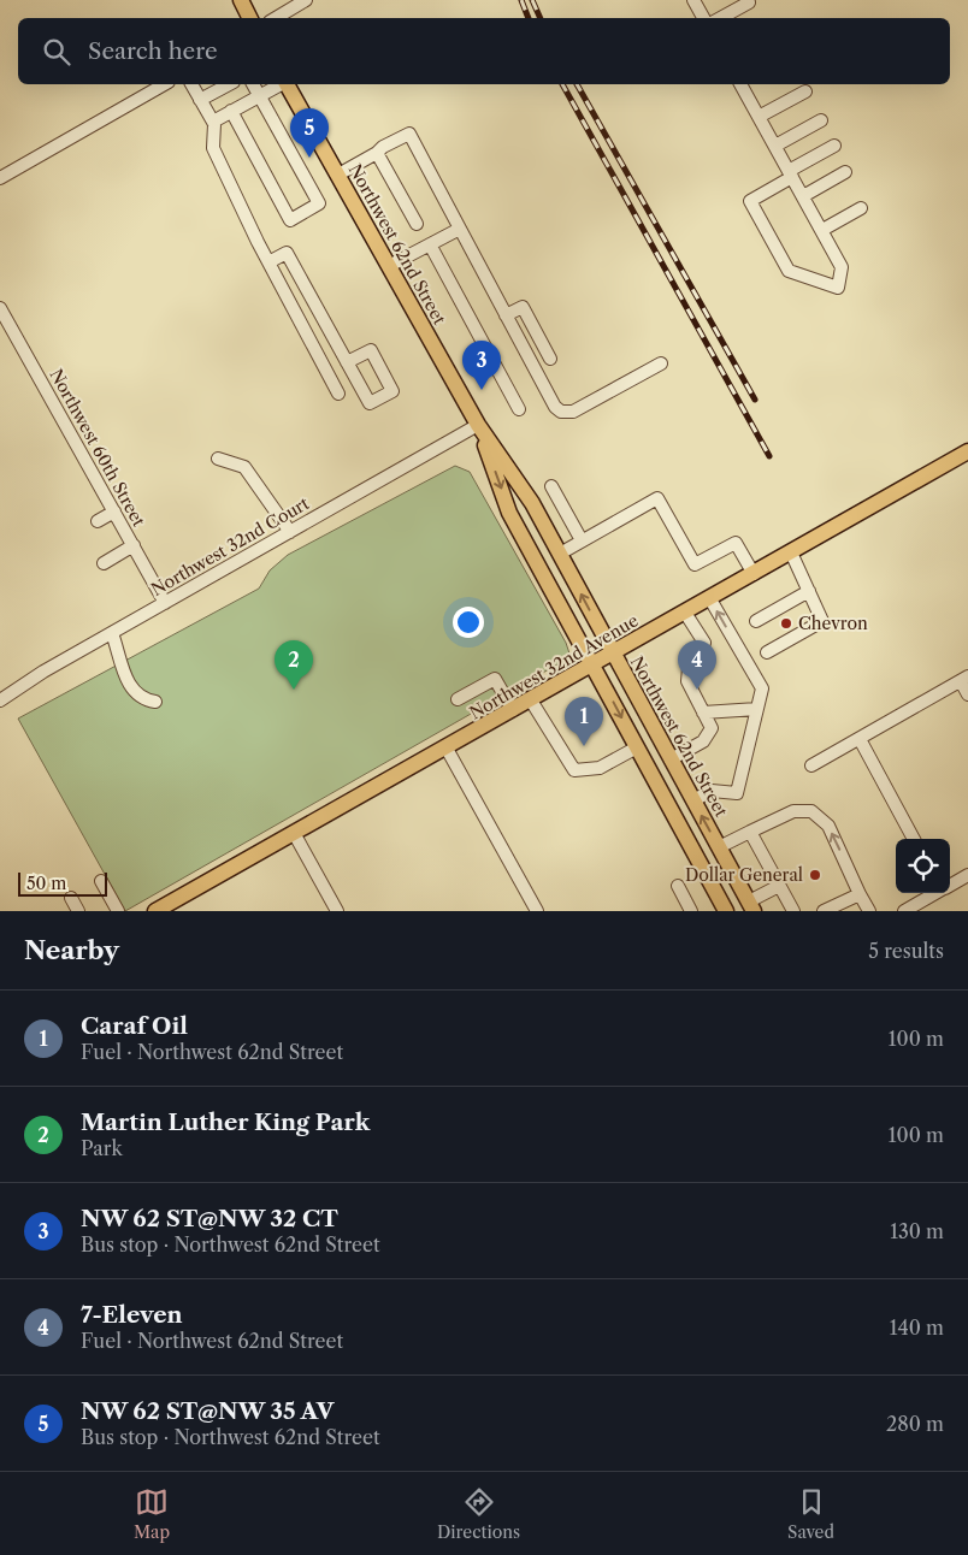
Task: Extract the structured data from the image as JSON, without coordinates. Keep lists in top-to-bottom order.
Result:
{
  "streets": {
    "main road": ["Northwest 62nd Street", "Northwest 32nd Avenue"],
    "street": ["Northwest 60th Street", "Northwest 32nd Court"]
  },
  "crossings": [
    ["Northwest 62nd Street", "Northwest 32nd Court"],
    ["Northwest 62nd Street", "Northwest 32nd Avenue"],
    ["Northwest 60th Street", "Northwest 32nd Court"]
  ],
  "places": ["Chevron", "Dollar General"],
  "scale_bar": "50 m",
  "page": {
    "search": "Search here",
    "pins": [
      "5",
      "3",
      "2",
      "4",
      "1"
    ],
    "scale": "50 m",
    "heading": ["Nearby", "5 results"],
    "list": [
      {
        "mark": "1",
        "name": "Caraf Oil",
        "note": "Fuel · Northwest 62nd Street",
        "value": "100 m"
      },
      {
        "mark": "2",
        "name": "Martin Luther King Park",
        "note": "Park",
        "value": "100 m"
      },
      {
        "mark": "3",
        "name": "NW 62 ST@NW 32 CT",
        "note": "Bus stop · Northwest 62nd Street",
        "value": "130 m"
      },
      {
        "mark": "4",
        "name": "7-Eleven",
        "note": "Fuel · Northwest 62nd Street",
        "value": "140 m"
      },
      {
        "mark": "5",
        "name": "NW 62 ST@NW 35 AV",
        "note": "Bus stop · Northwest 62nd Street",
        "value": "280 m"
      }
    ],
    "nav": ["Map", "Directions", "Saved"]
  }
}
